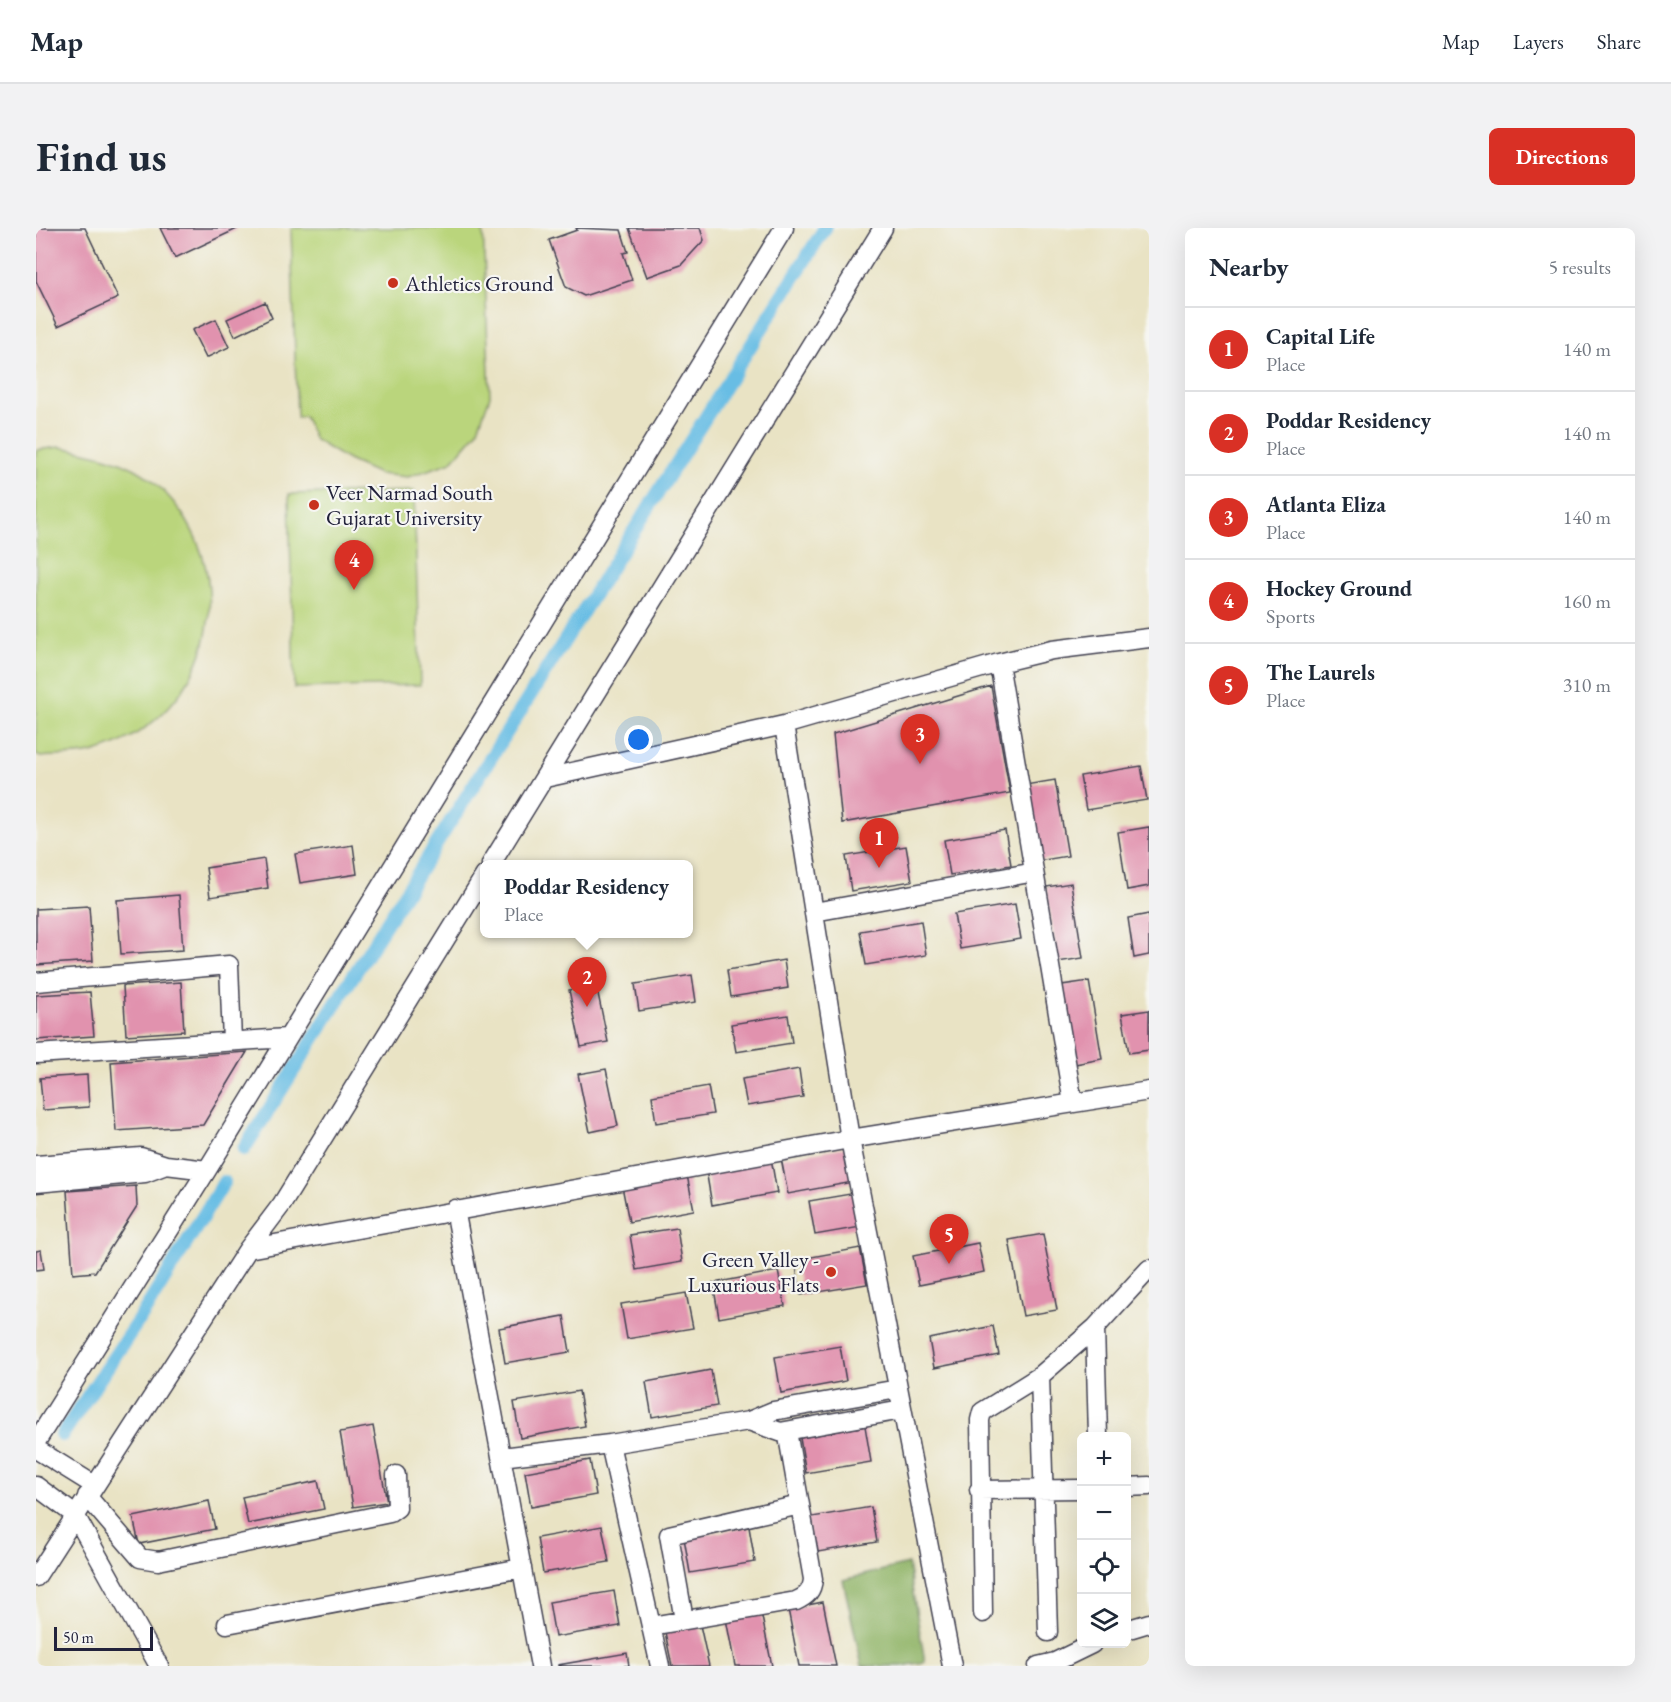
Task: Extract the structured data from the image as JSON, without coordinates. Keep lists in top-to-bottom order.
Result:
{
  "places": ["Athletics Ground", "Veer Narmad South Gujarat University", "Green Valley - Luxurious Flats"],
  "scale_bar": "50 m",
  "page": {
    "header": "Map",
    "nav": ["Map", "Layers", "Share"],
    "buttons": "Directions",
    "title": "Find us",
    "heading": ["Nearby", "5 results"],
    "list": [
      {
        "mark": "1",
        "name": "Capital Life",
        "note": "Place",
        "value": "140 m"
      },
      {
        "mark": "2",
        "name": "Poddar Residency",
        "note": "Place",
        "value": "140 m"
      },
      {
        "mark": "3",
        "name": "Atlanta Eliza",
        "note": "Place",
        "value": "140 m"
      },
      {
        "mark": "4",
        "name": "Hockey Ground",
        "note": "Sports",
        "value": "160 m"
      },
      {
        "mark": "5",
        "name": "The Laurels",
        "note": "Place",
        "value": "310 m"
      }
    ],
    "pins": [
      "4",
      "3",
      "1",
      "2",
      "5"
    ],
    "popup": ["Poddar Residency", "Place"],
    "map_buttons": ["+", "−"],
    "scale": "50 m"
  }
}
